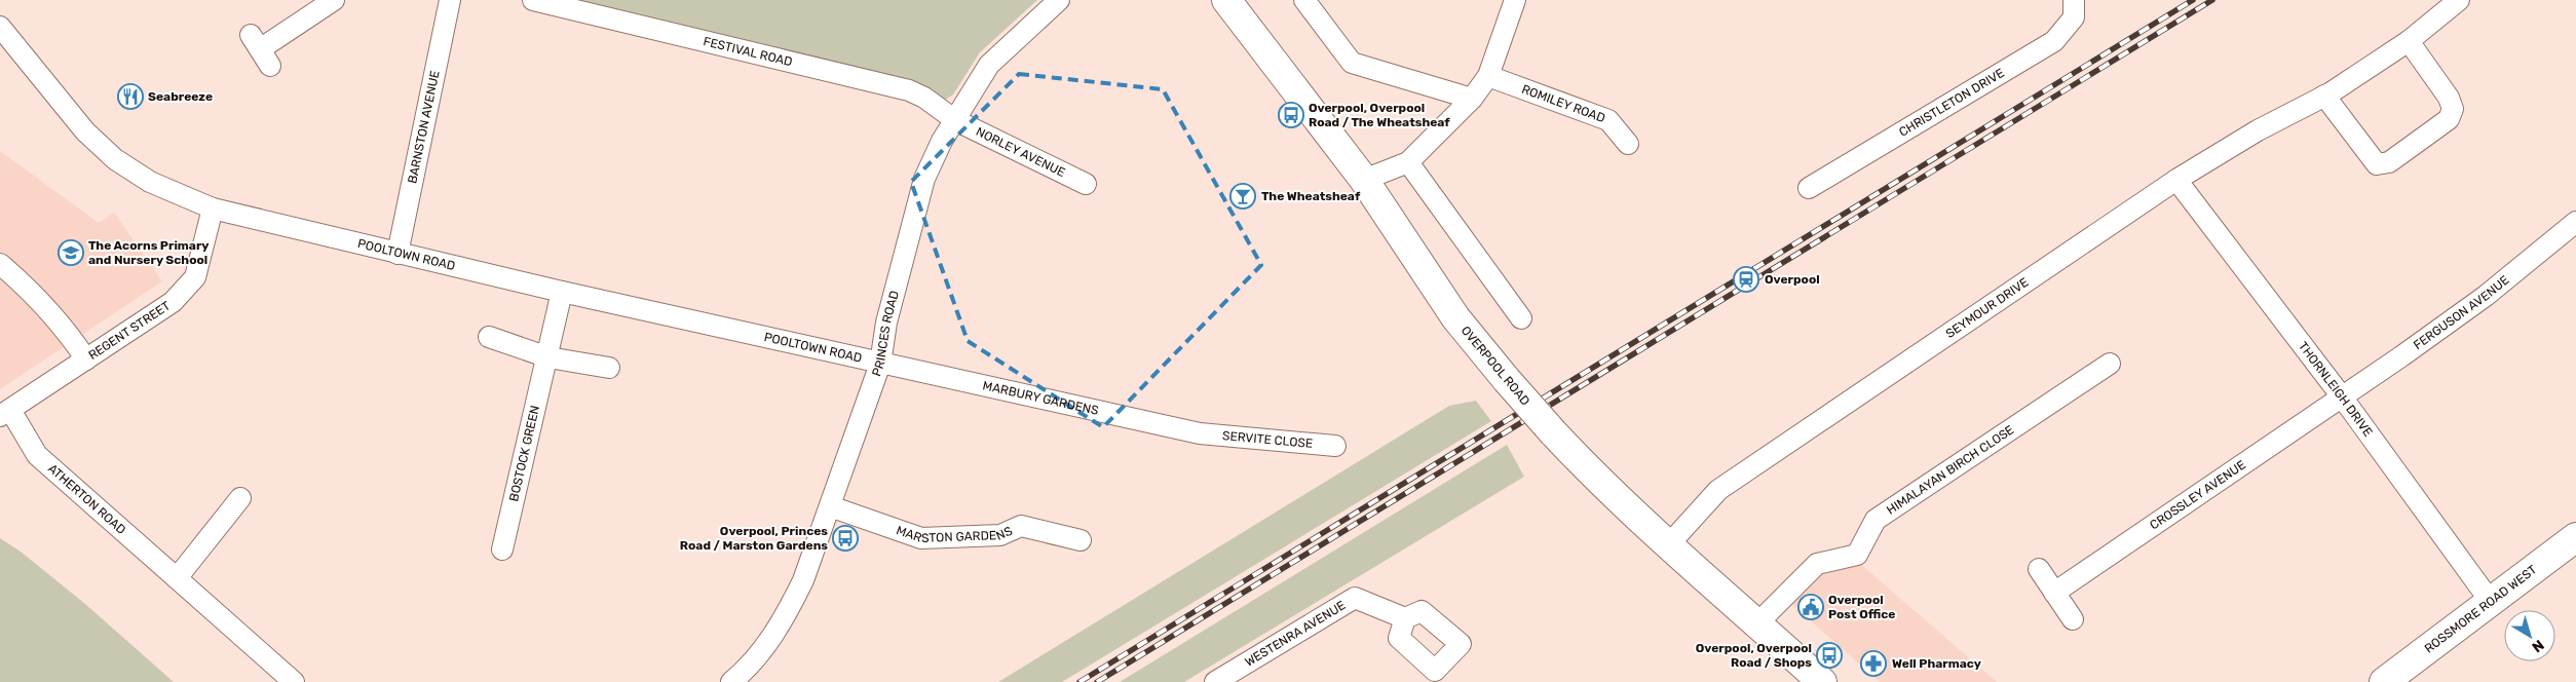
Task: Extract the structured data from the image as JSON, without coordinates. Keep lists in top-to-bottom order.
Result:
{
  "streets": {
    "main road": ["OVERPOOL ROAD", "ROSSMORE ROAD WEST"],
    "street": [
      "FESTIVAL ROAD",
      "CHRISTLETON DRIVE",
      "ROMILEY ROAD",
      "BARNSTON AVENUE",
      "NORLEY AVENUE",
      "POOLTOWN ROAD",
      "SEYMOUR DRIVE",
      "FERGUSON AVENUE",
      "REGENT STREET",
      "PRINCES ROAD",
      "THORNLEIGH DRIVE",
      "MARBURY GARDENS",
      "SERVITE CLOSE",
      "BOSTOCK GREEN",
      "HIMALAYAN BIRCH CLOSE",
      "CROSSLEY AVENUE",
      "ATHERTON ROAD",
      "MARSTON GARDENS",
      "WESTENRA AVENUE"
    ]
  },
  "crossings": [
    ["FESTIVAL ROAD", "NORLEY AVENUE"],
    ["FESTIVAL ROAD", "PRINCES ROAD"],
    ["BARNSTON AVENUE", "POOLTOWN ROAD"],
    ["NORLEY AVENUE", "PRINCES ROAD"],
    ["POOLTOWN ROAD", "REGENT STREET"],
    ["POOLTOWN ROAD", "PRINCES ROAD"],
    ["POOLTOWN ROAD", "MARBURY GARDENS"],
    ["POOLTOWN ROAD", "BOSTOCK GREEN"],
    ["SEYMOUR DRIVE", "OVERPOOL ROAD"],
    ["SEYMOUR DRIVE", "THORNLEIGH DRIVE"],
    ["FERGUSON AVENUE", "THORNLEIGH DRIVE"],
    ["FERGUSON AVENUE", "CROSSLEY AVENUE"],
    ["REGENT STREET", "ATHERTON ROAD"],
    ["PRINCES ROAD", "MARBURY GARDENS"],
    ["PRINCES ROAD", "MARSTON GARDENS"],
    ["OVERPOOL ROAD", "HIMALAYAN BIRCH CLOSE"],
    ["THORNLEIGH DRIVE", "CROSSLEY AVENUE"],
    ["THORNLEIGH DRIVE", "ROSSMORE ROAD WEST"],
    ["MARBURY GARDENS", "SERVITE CLOSE"]
  ],
  "places": {
    "restaurant": ["Seabreeze"],
    "bus stop": ["Overpool, Overpool Road / The Wheatsheaf", "Overpool, Princes Road / Marston Gardens", "Overpool, Overpool Road / Shops"],
    "bar": ["The Wheatsheaf"],
    "school or university": ["The Acorns Primary and Nursery School"],
    "station": ["Overpool"],
    "public building": ["Overpool Post Office"],
    "pharmacy": ["Well Pharmacy"]
  },
  "north": "bottom right"
}
